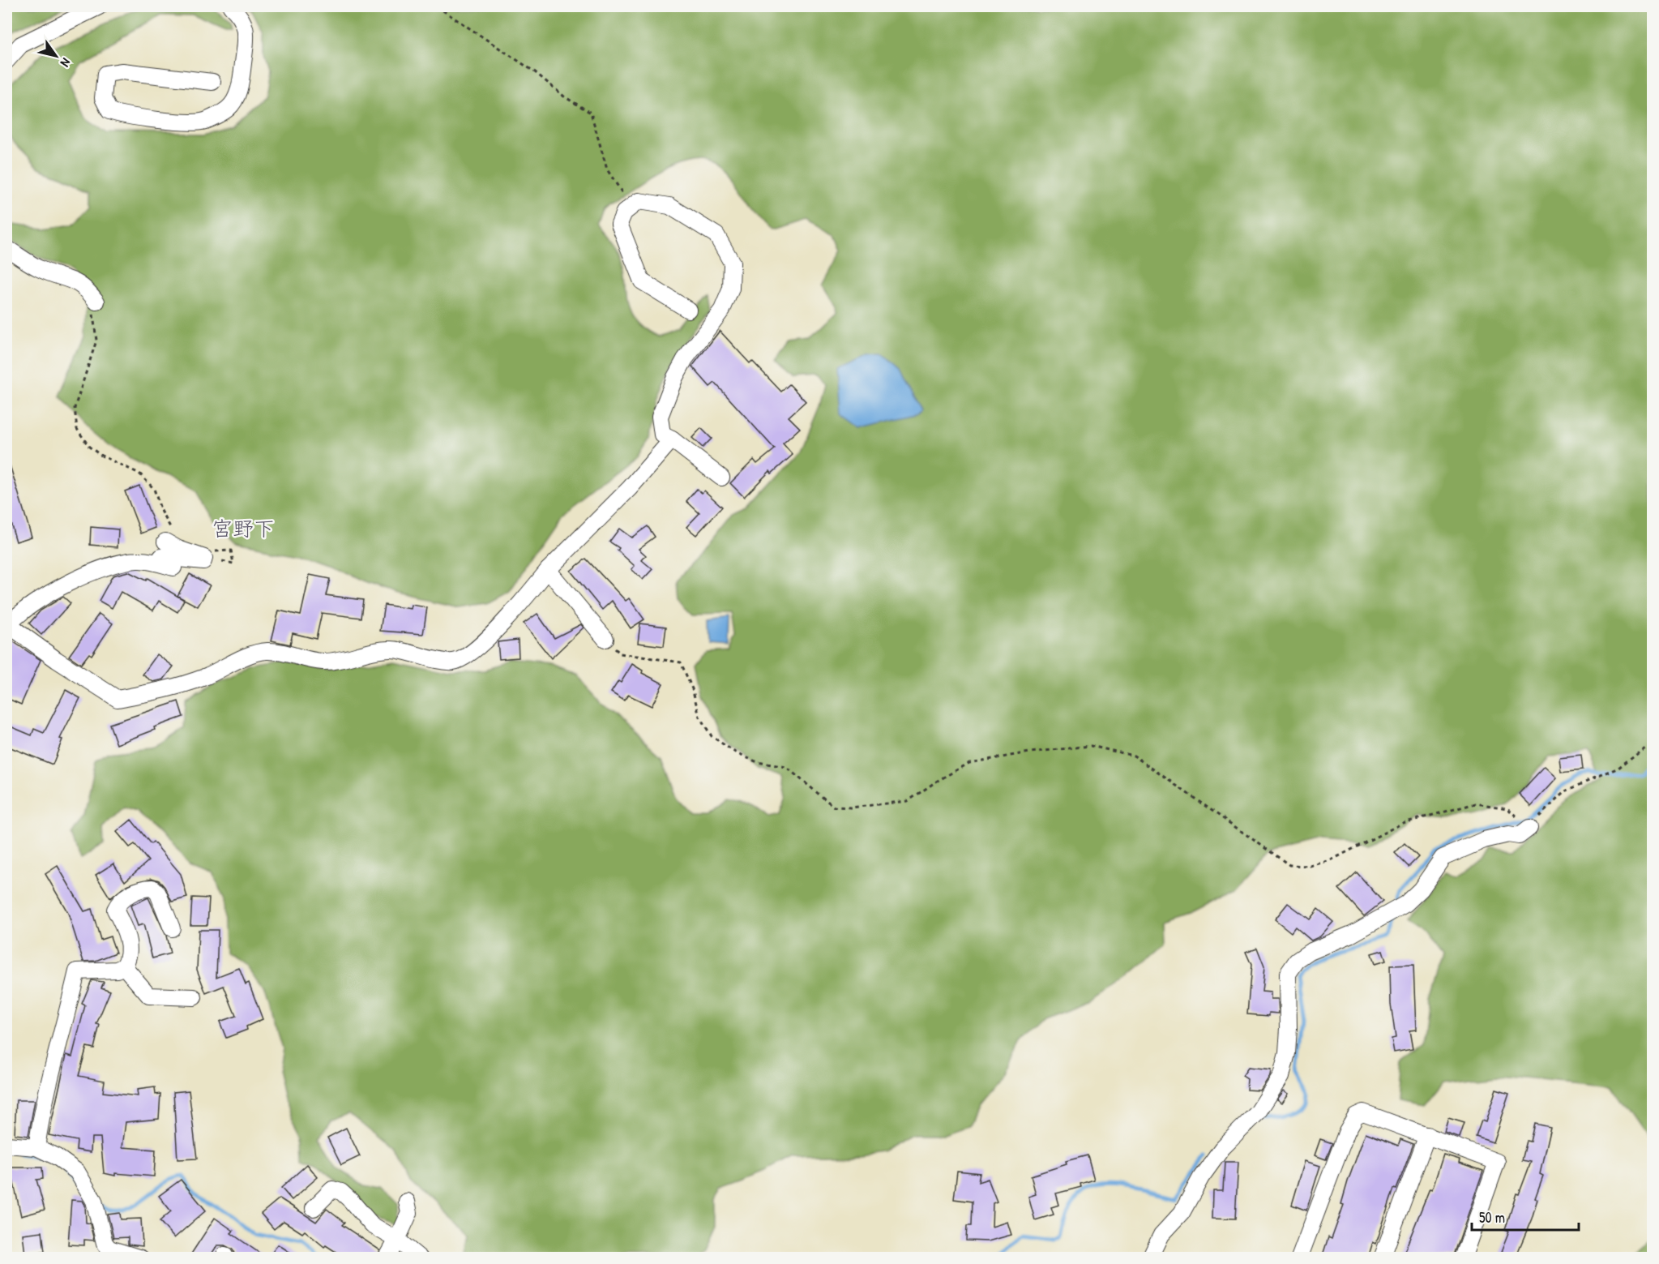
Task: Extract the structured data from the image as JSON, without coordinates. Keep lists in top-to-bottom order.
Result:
{
  "districts": ["宮野下"],
  "scale_bar": "50 m",
  "north": "bottom right"
}
